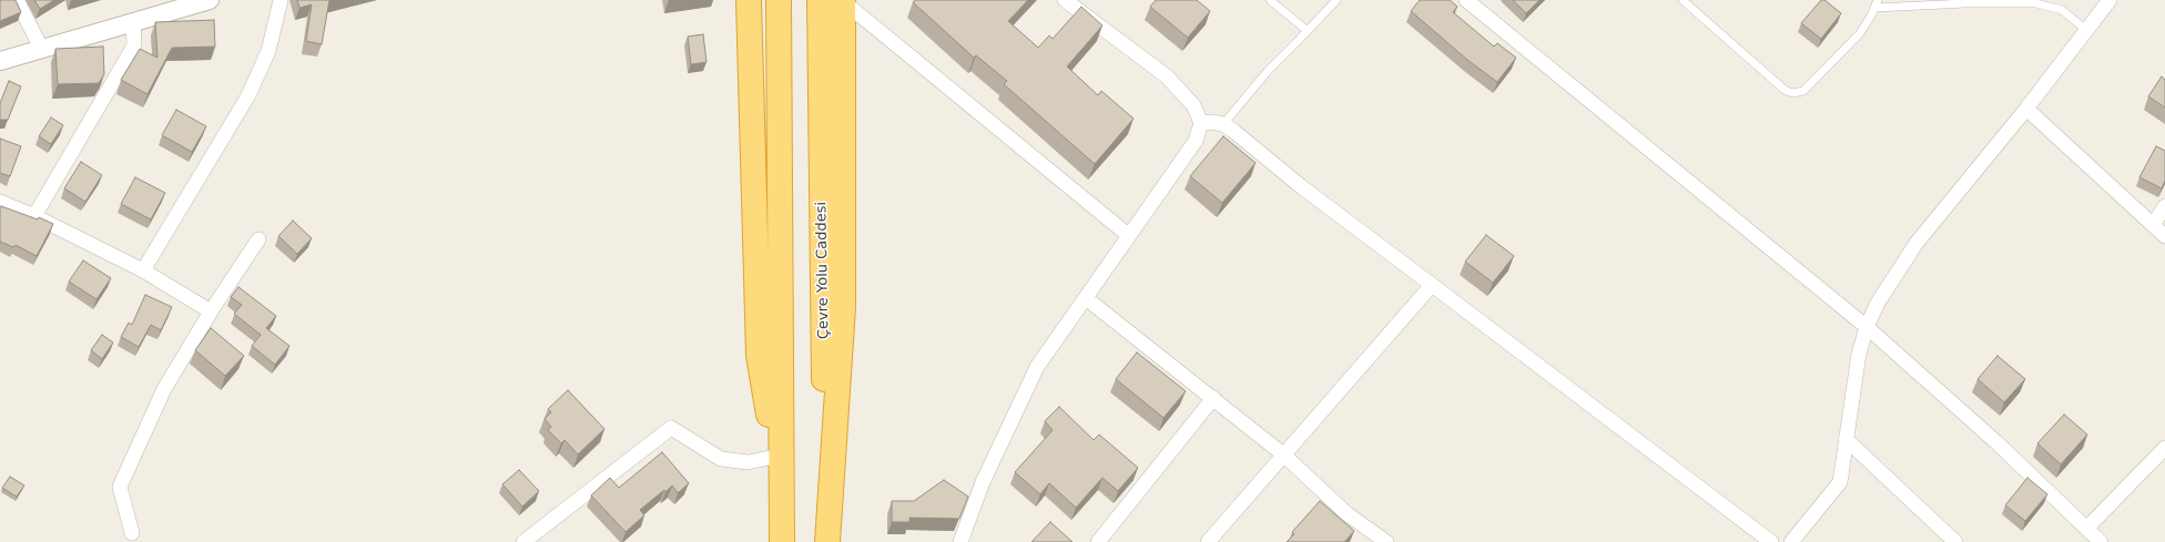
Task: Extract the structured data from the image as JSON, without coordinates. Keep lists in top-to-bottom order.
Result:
{
  "streets": {
    "highway": ["Çevre Yolu Caddesi"]
  }
}
